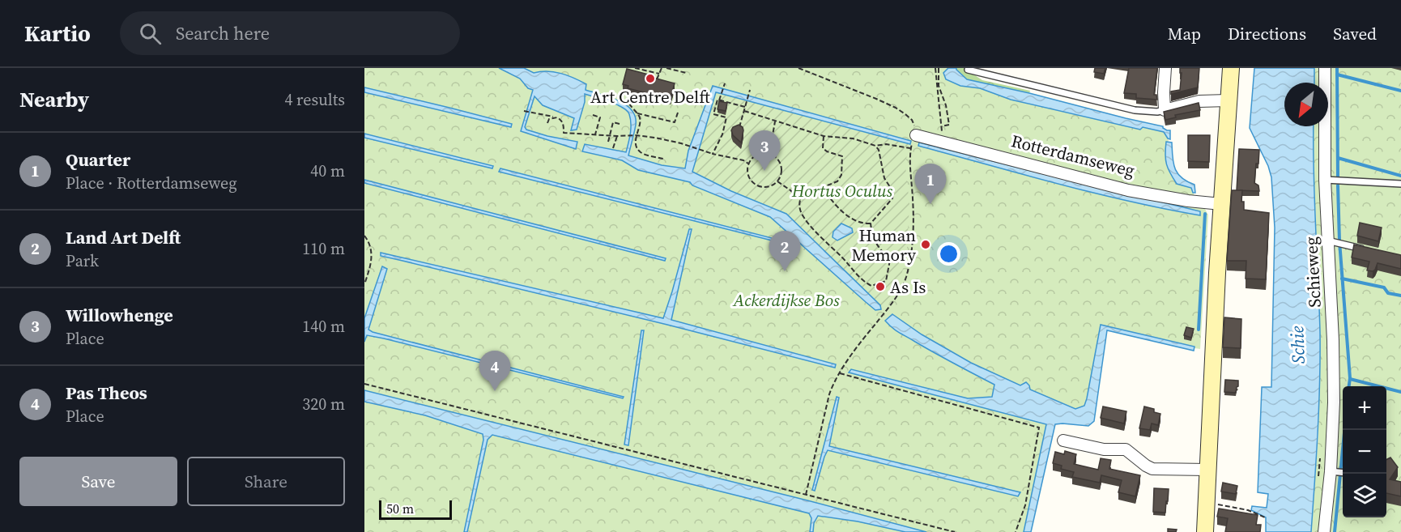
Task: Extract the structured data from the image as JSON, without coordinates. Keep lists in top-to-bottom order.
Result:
{
  "streets": {
    "street": ["Rotterdamseweg", "Schieweg"]
  },
  "water": ["Schie"],
  "parks": ["Hortus Oculus", "Ackerdijkse Bos"],
  "places": ["Art Centre Delft", "Human Memory", "As Is"],
  "scale_bar": "50 m",
  "north": "bottom left",
  "page": {
    "header": "Kartio",
    "search": "Search here",
    "nav": ["Map", "Directions", "Saved"],
    "heading": ["Nearby", "4 results"],
    "pins": [
      "3",
      "1",
      "2",
      "4"
    ],
    "list": [
      {
        "mark": "1",
        "name": "Quarter",
        "note": "Place · Rotterdamseweg",
        "value": "40 m"
      },
      {
        "mark": "2",
        "name": "Land Art Delft",
        "note": "Park",
        "value": "110 m"
      },
      {
        "mark": "3",
        "name": "Willowhenge",
        "note": "Place",
        "value": "140 m"
      },
      {
        "mark": "4",
        "name": "Pas Theos",
        "note": "Place",
        "value": "320 m"
      }
    ],
    "map_buttons": ["+", "−"],
    "buttons": ["Save", "Share"],
    "scale": "50 m"
  }
}
